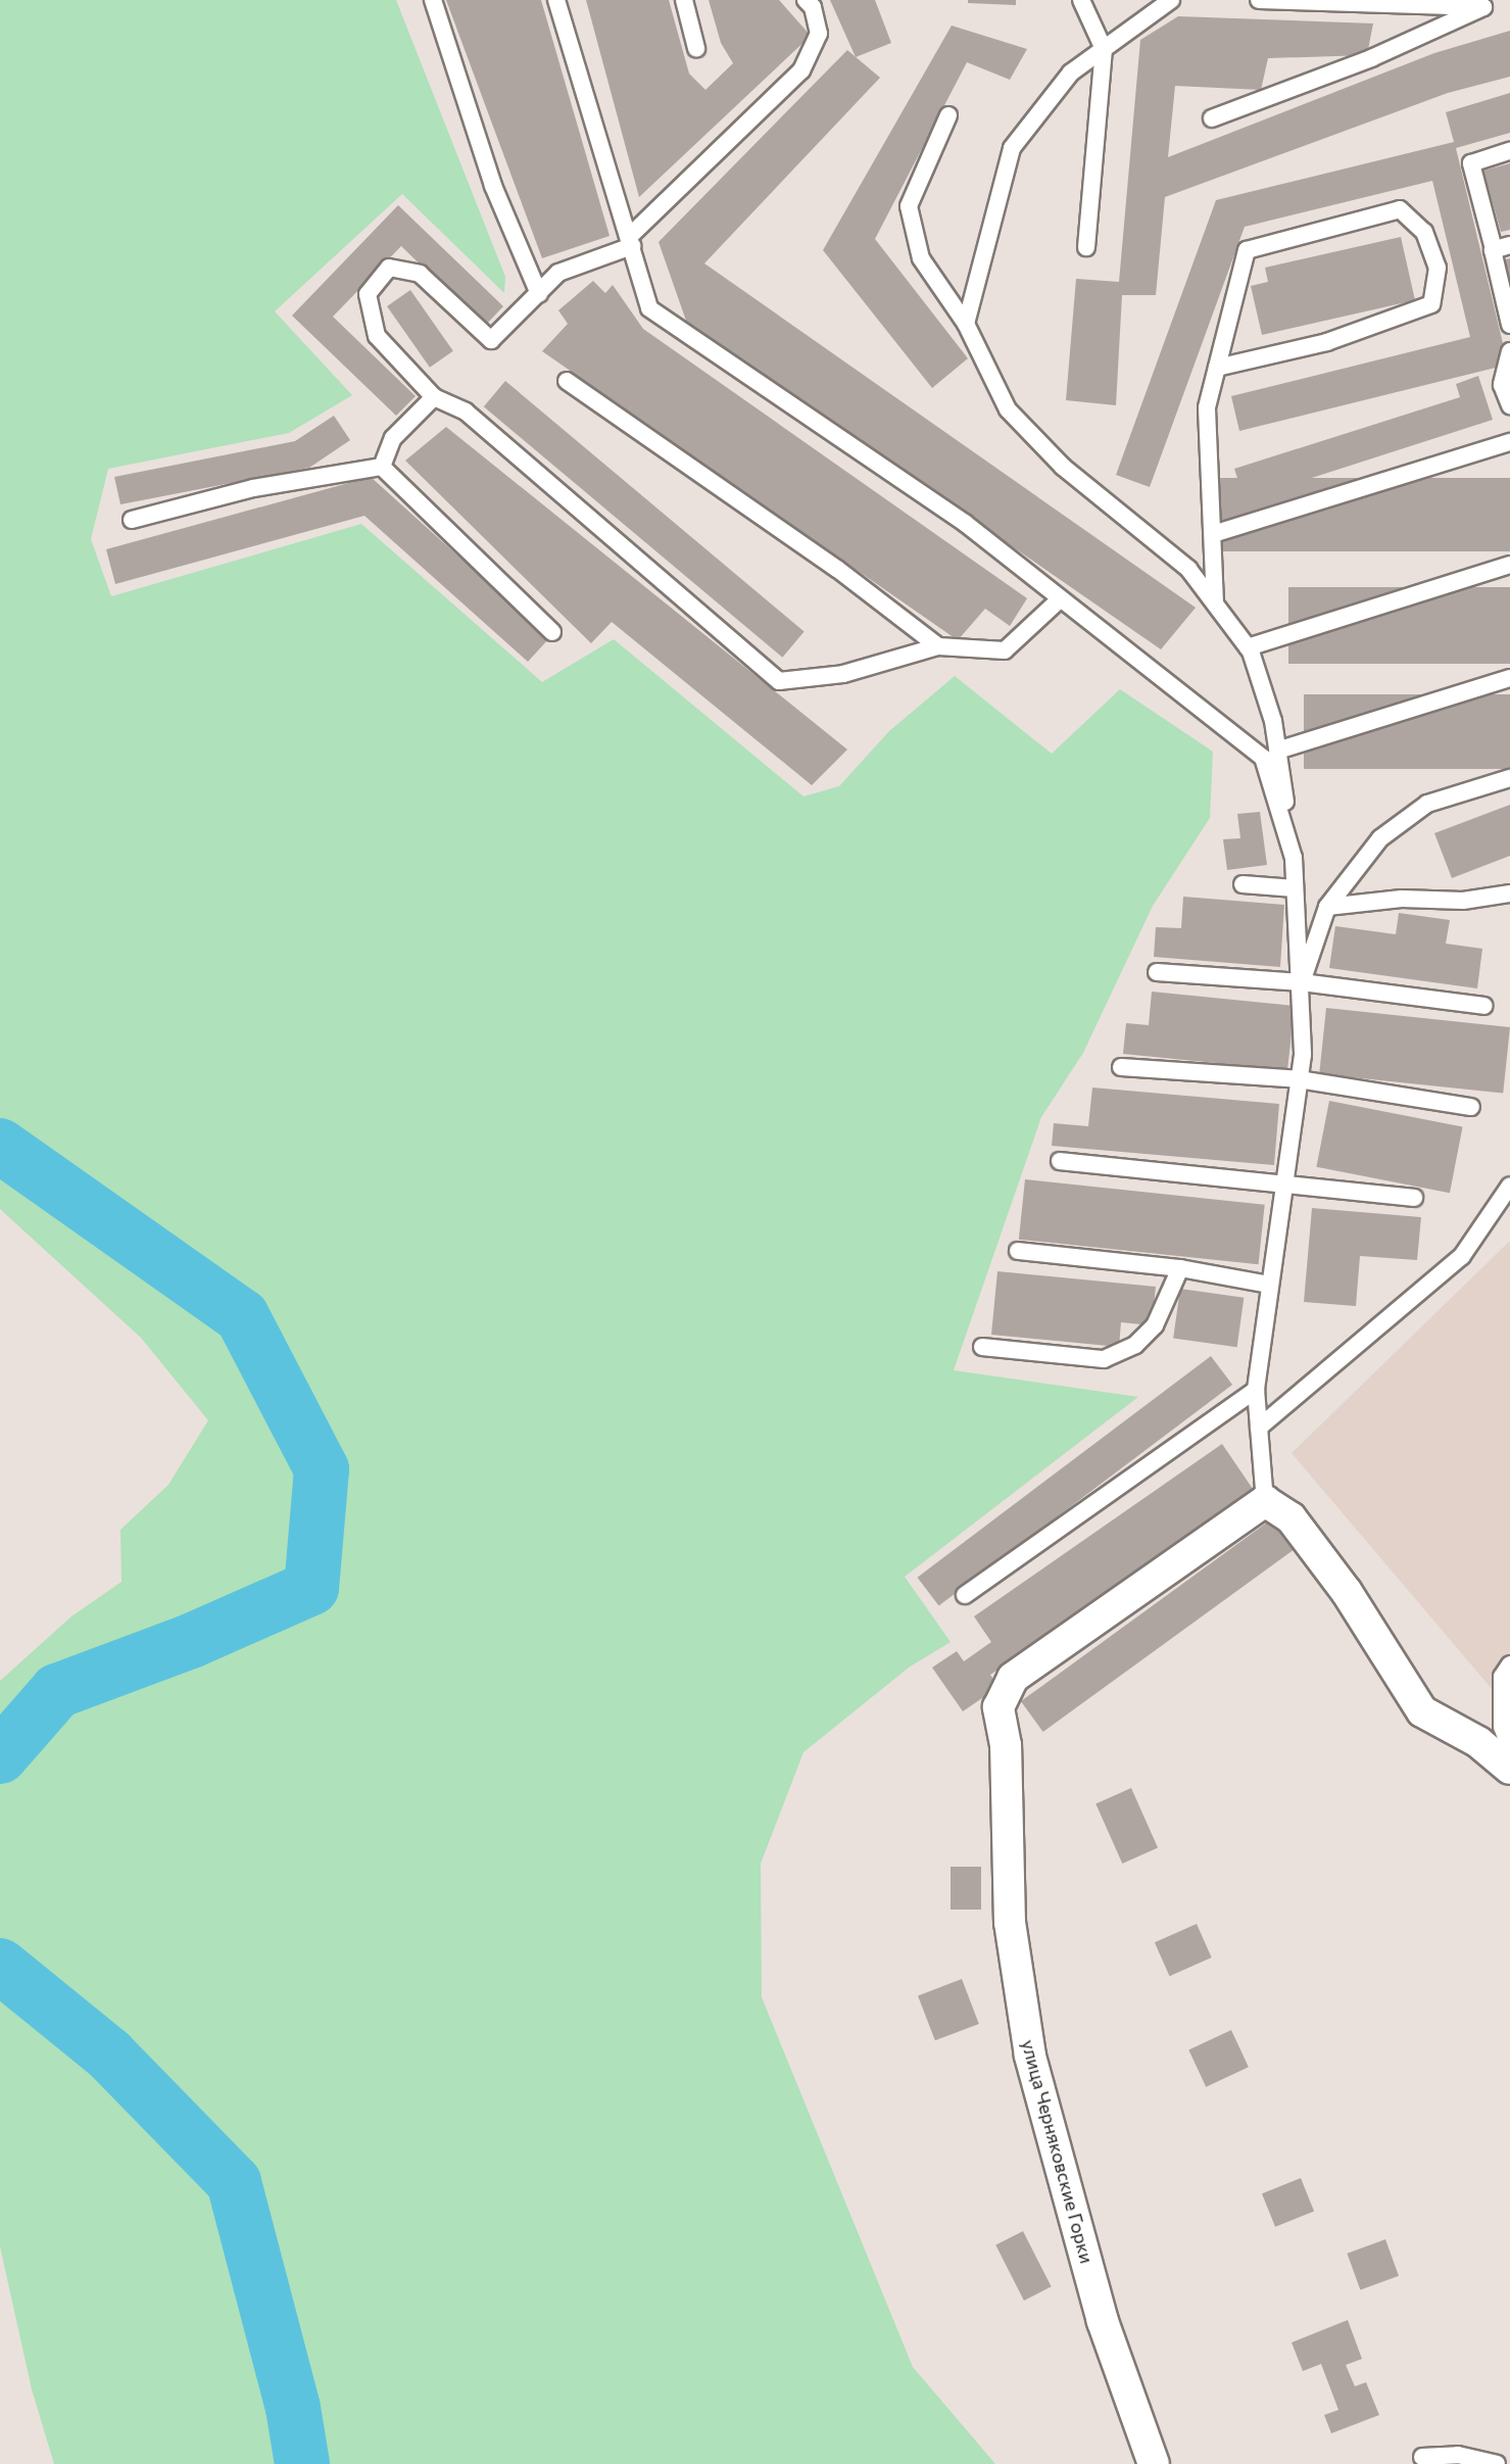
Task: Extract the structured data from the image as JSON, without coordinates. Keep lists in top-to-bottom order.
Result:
{
  "streets": {
    "street": ["улица Черняковские Горки"]
  }
}
